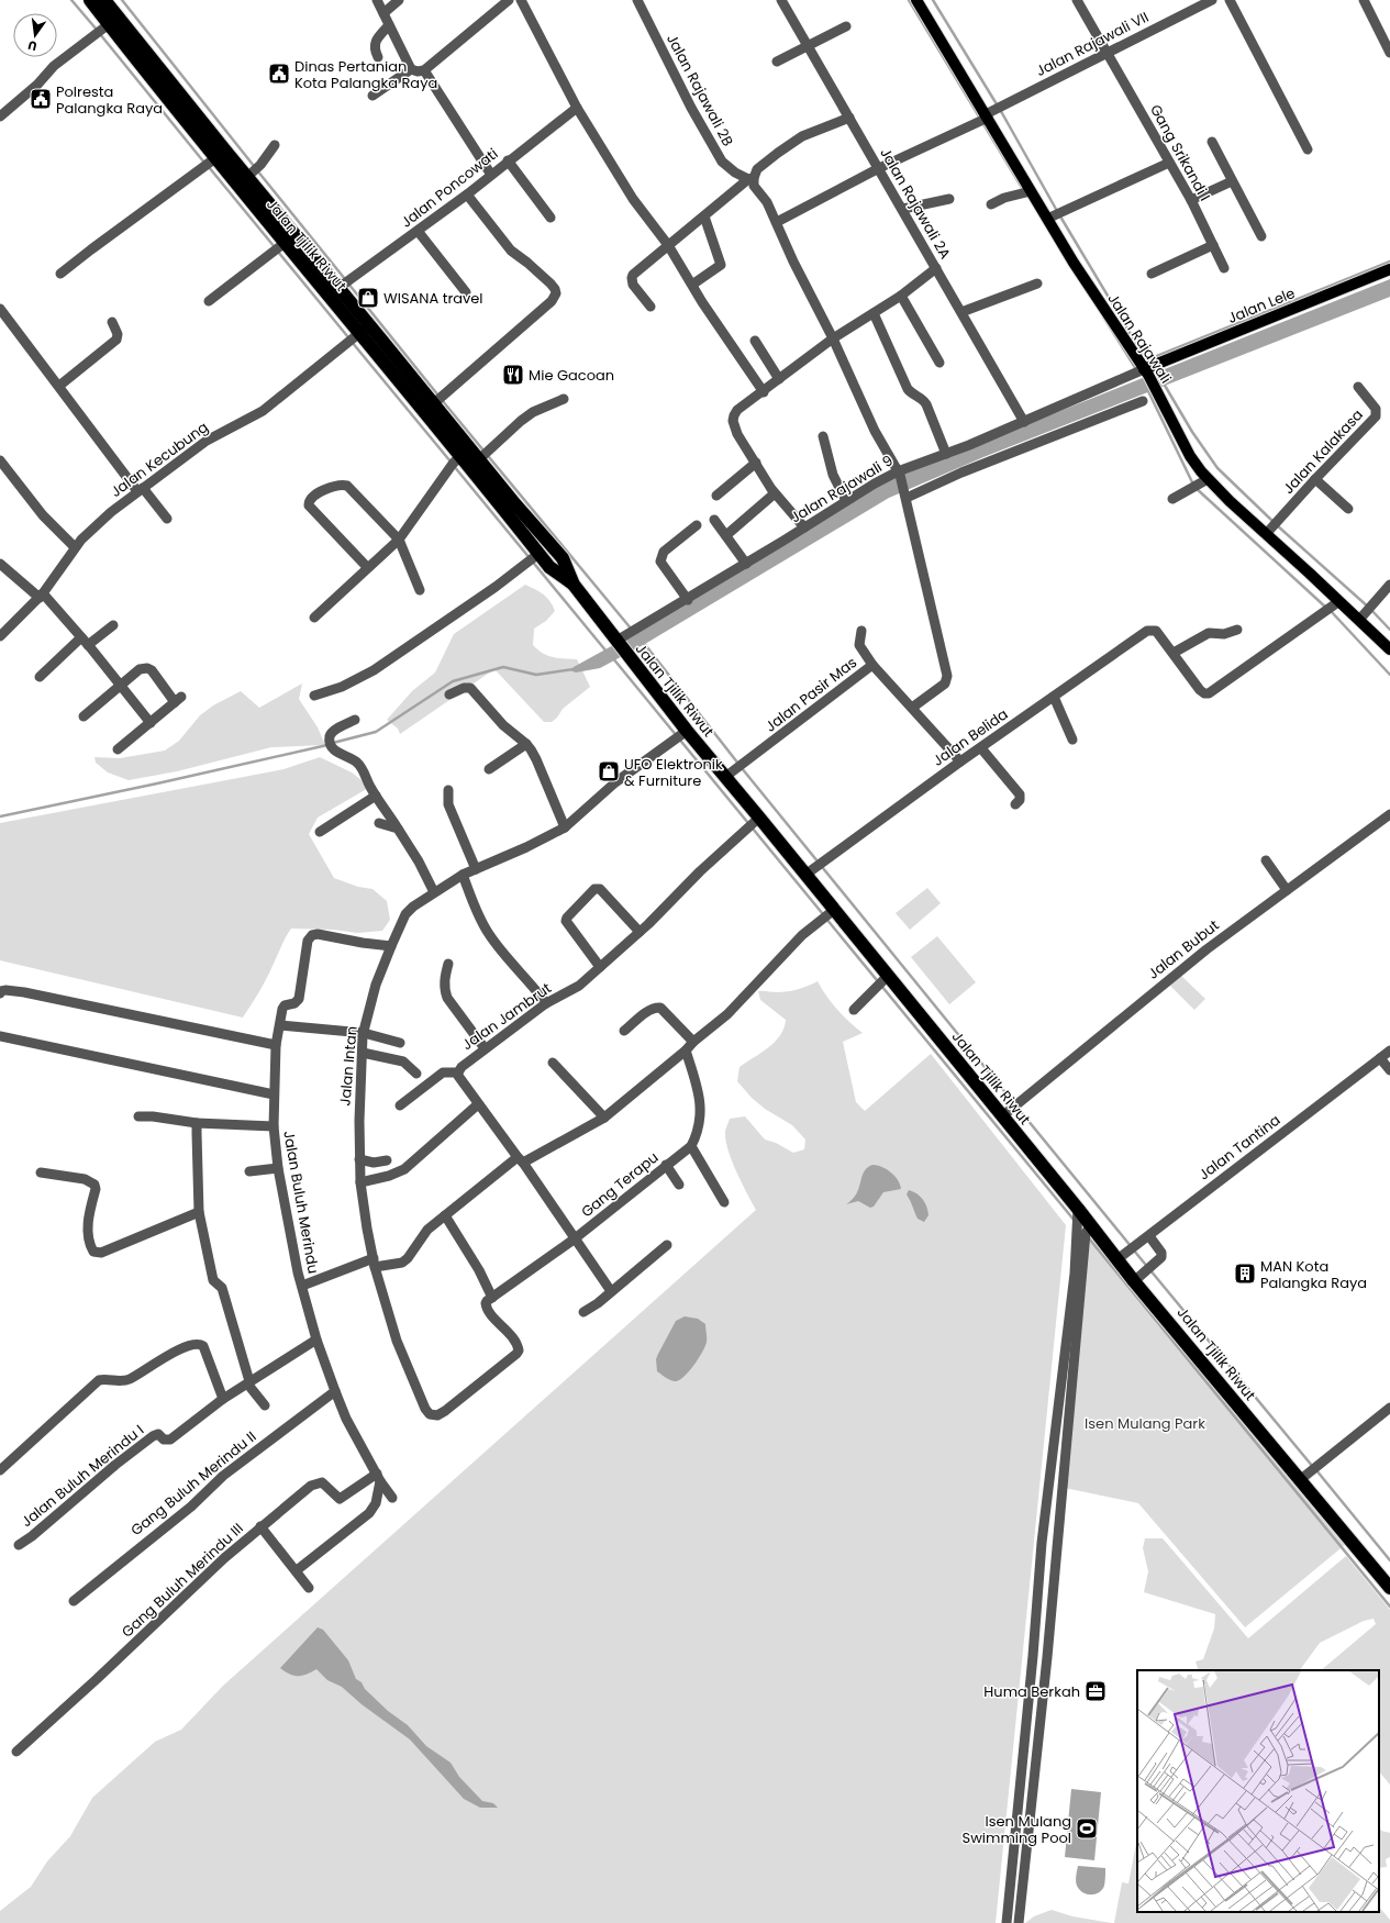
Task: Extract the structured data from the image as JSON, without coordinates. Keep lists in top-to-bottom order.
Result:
{
  "streets": {
    "highway": ["Jalan Tjilik Riwut"],
    "main road": ["Jalan Lele", "Jalan Rajawali"],
    "street": [
      "Jalan Rajawali VII",
      "Jalan Rajawali 2B",
      "Gang Srikandi I",
      "Jalan Poncowati",
      "Jalan Rajawali 2A",
      "Jalan Kalakasa",
      "Jalan Kecubung",
      "Jalan Rajawali 9",
      "Jalan Pasir Mas",
      "Jalan Belida",
      "Jalan Bubut",
      "Jalan Jambrut",
      "Jalan Intan",
      "Jalan Tantina",
      "Gang Terapu",
      "Jalan Buluh Merindu",
      "Jalan Buluh Merindu I",
      "Gang Buluh Merindu II",
      "Gang Buluh Merindu III"
    ]
  },
  "crossings": [
    ["Jalan Rajawali VII", "Gang Srikandi I"],
    ["Jalan Rajawali VII", "Jalan Rajawali 2A"],
    ["Jalan Rajawali VII", "Jalan Rajawali"],
    ["Jalan Poncowati", "Jalan Tjilik Riwut"],
    ["Jalan Rajawali 2A", "Jalan Rajawali 9"],
    ["Jalan Tjilik Riwut", "Jalan Kecubung"],
    ["Jalan Tjilik Riwut", "Jalan Rajawali 9"],
    ["Jalan Tjilik Riwut", "Jalan Pasir Mas"],
    ["Jalan Tjilik Riwut", "Jalan Belida"],
    ["Jalan Tjilik Riwut", "Jalan Bubut"],
    ["Jalan Tjilik Riwut", "Jalan Jambrut"],
    ["Jalan Tjilik Riwut", "Jalan Intan"],
    ["Jalan Tjilik Riwut", "Jalan Tantina"],
    ["Jalan Lele", "Jalan Rajawali"],
    ["Jalan Lele", "Jalan Rajawali 9"],
    ["Jalan Rajawali", "Jalan Kalakasa"],
    ["Jalan Rajawali", "Jalan Rajawali 9"],
    ["Jalan Pasir Mas", "Jalan Belida"],
    ["Jalan Intan", "Gang Terapu"],
    ["Jalan Intan", "Jalan Buluh Merindu"],
    ["Jalan Buluh Merindu", "Jalan Buluh Merindu I"],
    ["Jalan Buluh Merindu", "Gang Buluh Merindu II"],
    ["Jalan Buluh Merindu", "Gang Buluh Merindu III"]
  ],
  "parks": ["Isen Mulang Park"],
  "places": {
    "public building": ["Dinas Pertanian Kota Palangka Raya", "Polresta Palangka Raya"],
    "shop": ["WISANA travel", "UFO Elektronik & Furniture"],
    "restaurant": ["Mie Gacoan"],
    "building": ["MAN Kota Palangka Raya"],
    "office": ["Huma Berkah"],
    "sports": ["Isen Mulang Swimming Pool"]
  },
  "north": "bottom"
}
